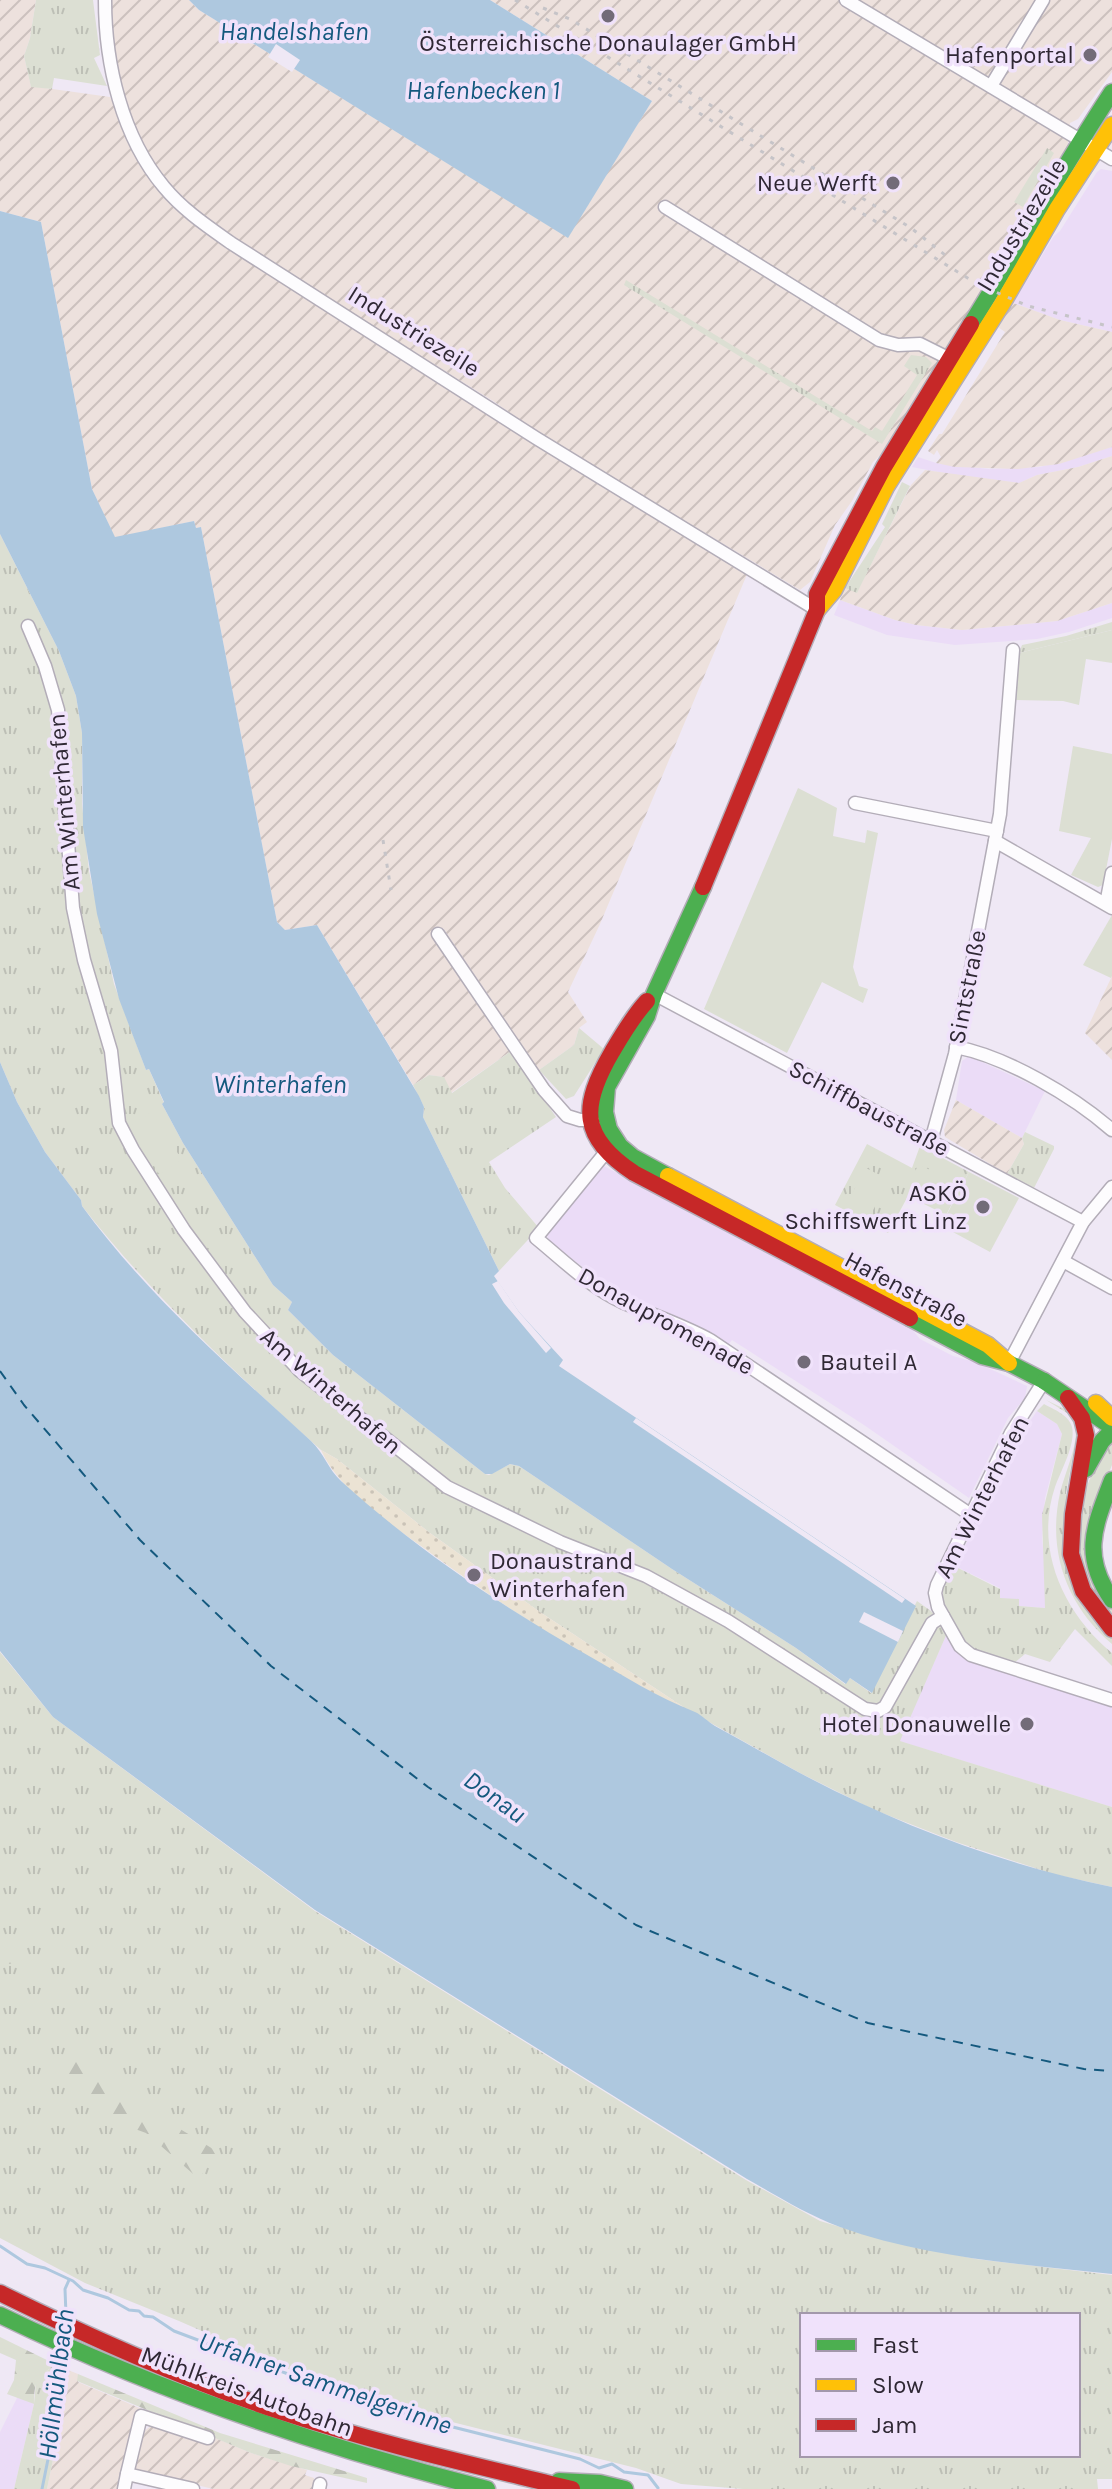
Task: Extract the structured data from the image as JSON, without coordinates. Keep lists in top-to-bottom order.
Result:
{
  "streets": {
    "main road": ["Industriezeile", "Hafenstraße", "Mühlkreis Autobahn"],
    "street": [
      "Am Winterhafen",
      "Sintstraße",
      "Schiffbaustraße",
      "Donaupromenade"
    ]
  },
  "crossings": [
    ["Industriezeile", "Schiffbaustraße"],
    ["Am Winterhafen", "Hafenstraße"],
    ["Am Winterhafen", "Donaupromenade"],
    ["Sintstraße", "Schiffbaustraße"],
    ["Hafenstraße", "Donaupromenade"]
  ],
  "water": [
    "Handelshafen",
    "Hafenbecken 1",
    "Winterhafen",
    "Donau",
    "Urfahrer Sammelgerinne",
    "Höllmühlbach"
  ],
  "places": [
    "Österreichische Donaulager GmbH",
    "Hafenportal",
    "Neue Werft",
    "ASKÖ Schiffswerft Linz",
    "Bauteil A",
    "Donaustrand Winterhafen",
    "Hotel Donauwelle"
  ],
  "legend": ["Fast", "Slow", "Jam"]
}
